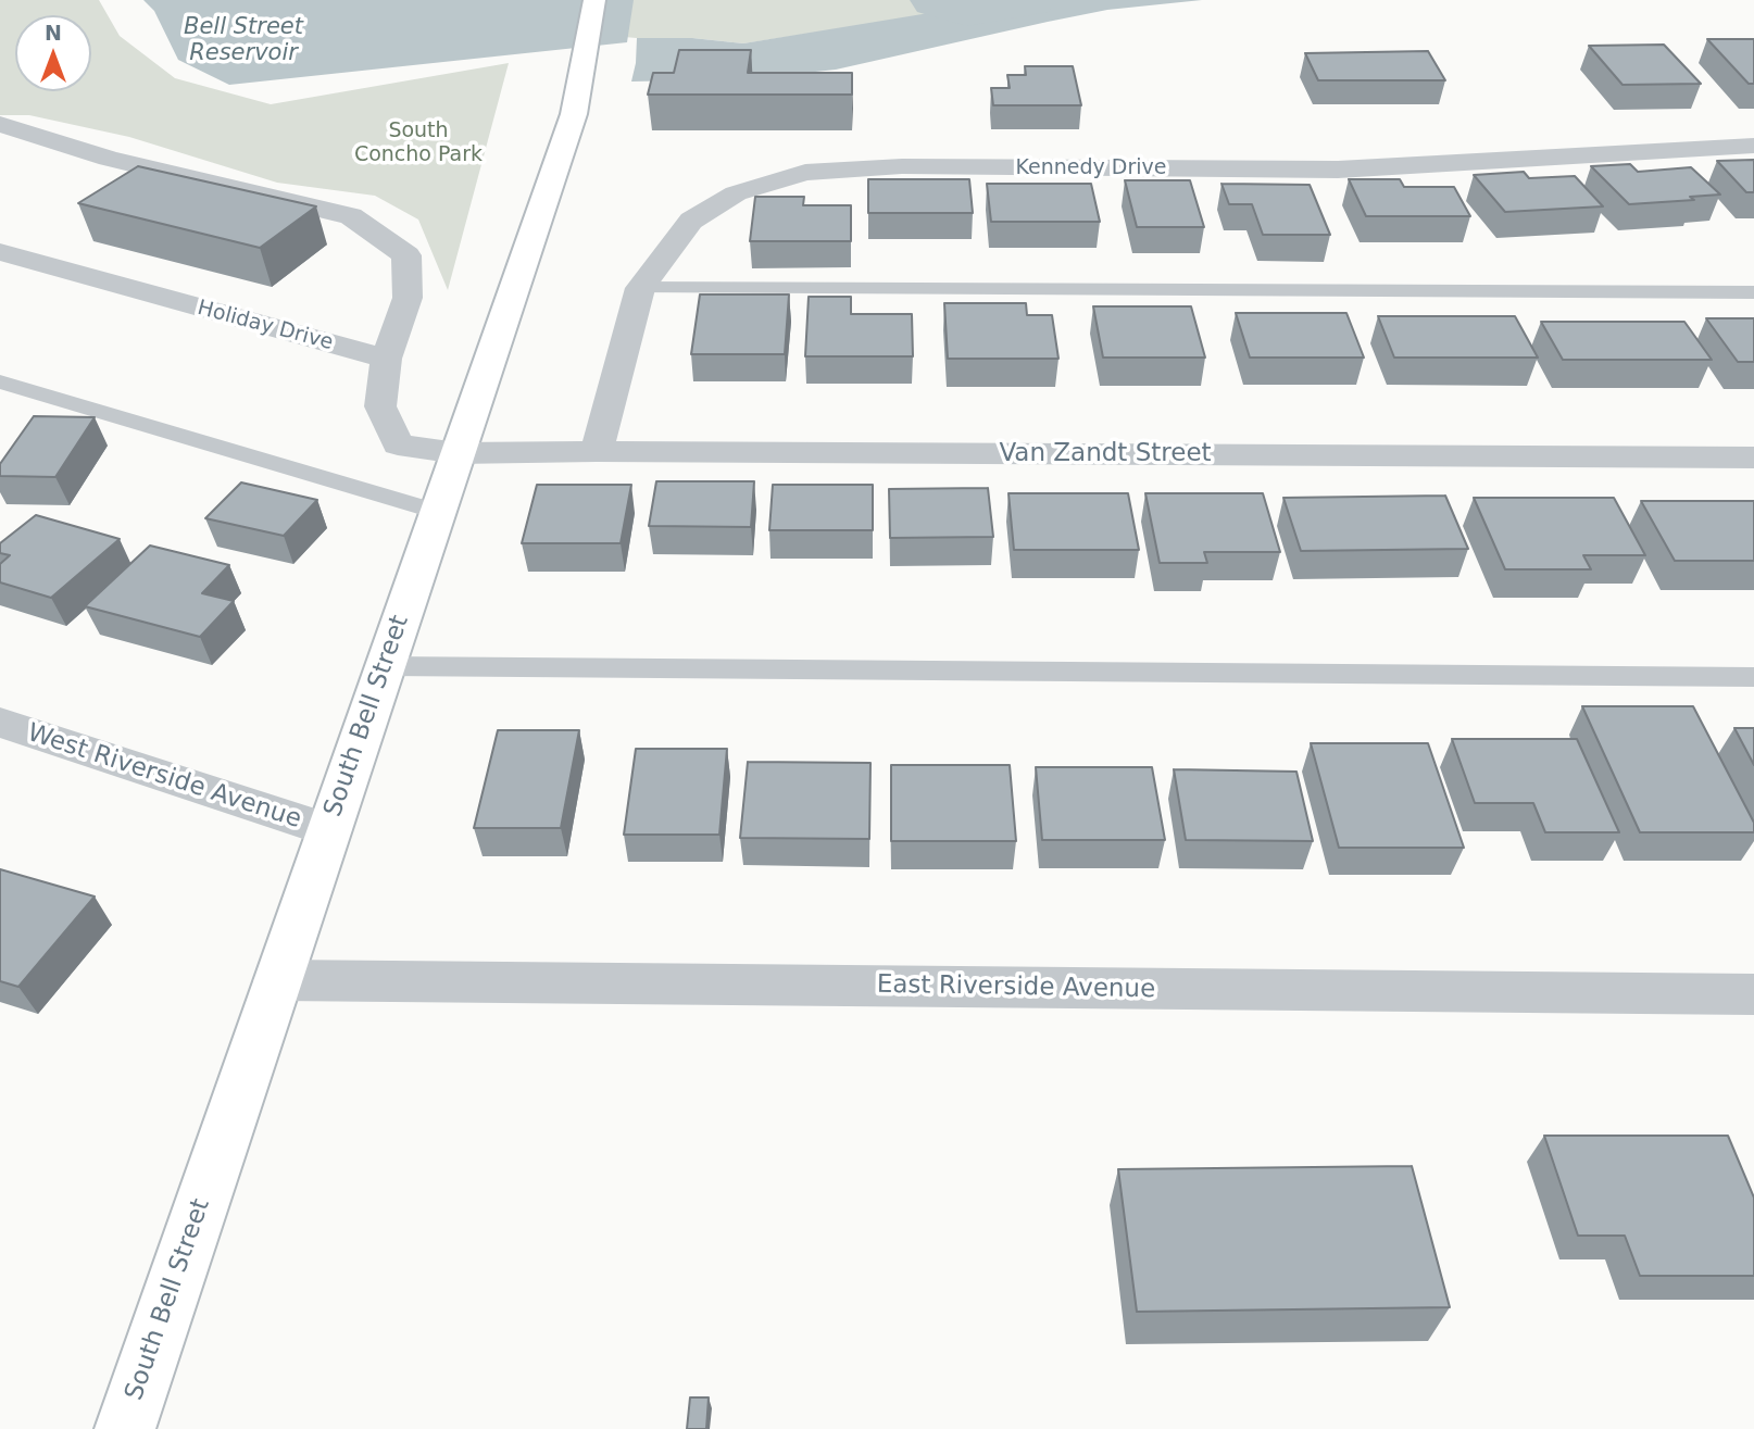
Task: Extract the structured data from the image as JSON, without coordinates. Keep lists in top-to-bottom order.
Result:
{
  "streets": {
    "main road": ["South Bell Street"],
    "street": [
      "Kennedy Drive",
      "Holiday Drive",
      "Van Zandt Street",
      "West Riverside Avenue",
      "East Riverside Avenue"
    ]
  },
  "crossings": [
    ["Kennedy Drive", "Van Zandt Street"],
    ["Van Zandt Street", "South Bell Street"],
    ["South Bell Street", "West Riverside Avenue"],
    ["South Bell Street", "East Riverside Avenue"]
  ],
  "water": ["Bell Street Reservoir"],
  "parks": ["South Concho Park"],
  "north": "top"
}
